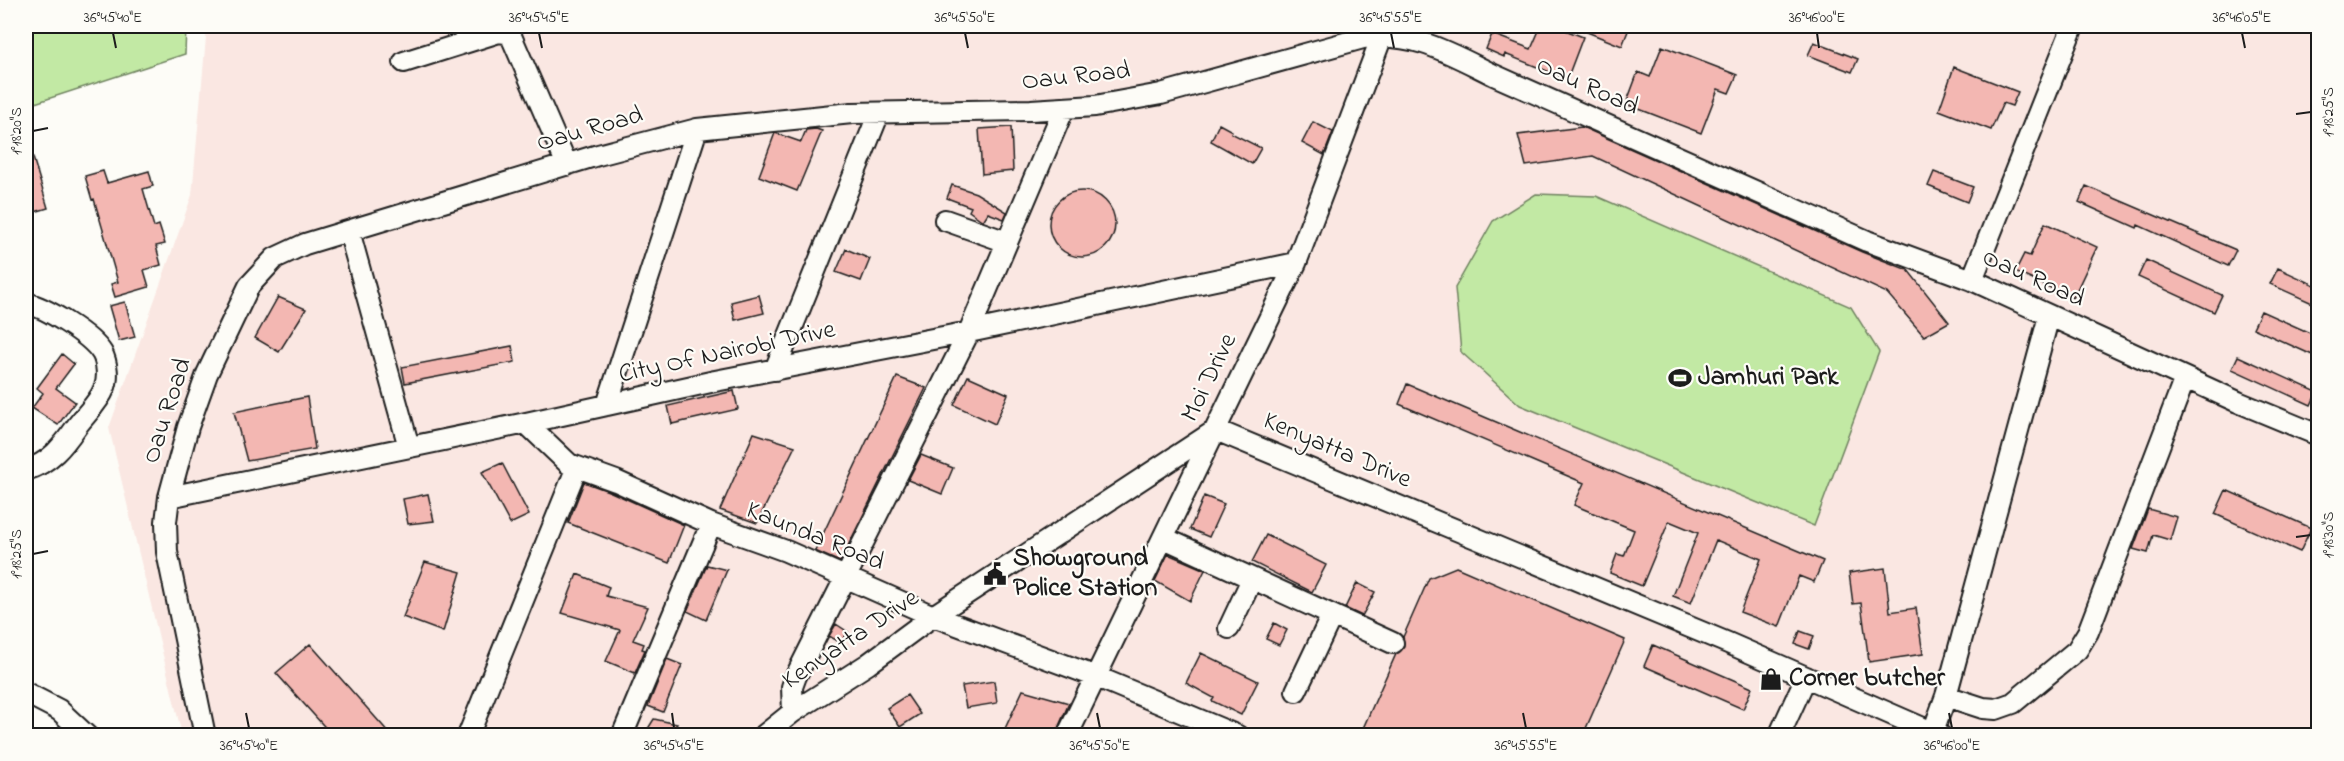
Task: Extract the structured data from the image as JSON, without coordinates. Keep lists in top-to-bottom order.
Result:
{
  "streets": {
    "street": [
      "Oau Road",
      "City Of Nairobi Drive",
      "Moi Drive",
      "Kenyatta Drive",
      "Kaunda Road"
    ]
  },
  "crossings": [
    ["Oau Road", "City Of Nairobi Drive"],
    ["Oau Road", "Moi Drive"],
    ["City Of Nairobi Drive", "Moi Drive"],
    ["City Of Nairobi Drive", "Kaunda Road"],
    ["Moi Drive", "Kenyatta Drive"],
    ["Moi Drive", "Kaunda Road"],
    ["Kenyatta Drive", "Kaunda Road"]
  ],
  "places": {
    "sports": ["Jamhuri Park"],
    "public building": ["Showground Police Station"],
    "shop": ["Corner butcher"]
  },
  "coordinates": [
    "36°45'40\"E",
    "36°45'45\"E",
    "36°45'50\"E",
    "36°45'55\"E",
    "36°46'00\"E",
    "36°46'05\"E",
    "1°18'25\"S",
    "1°18'20\"S",
    "1°18'30\"S"
  ]
}
